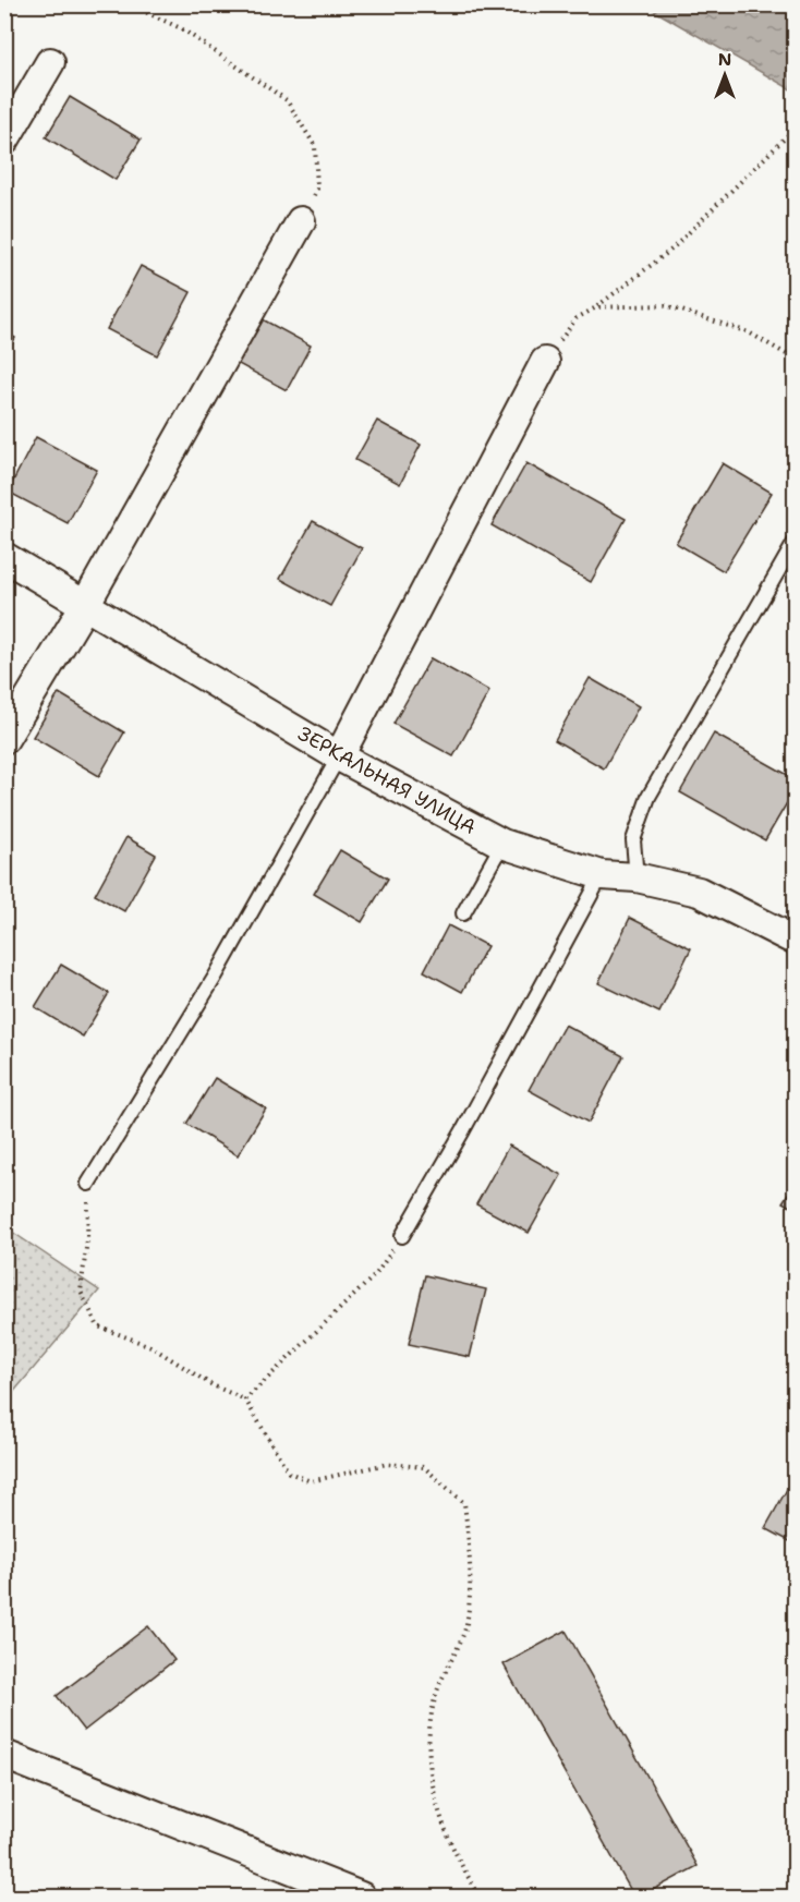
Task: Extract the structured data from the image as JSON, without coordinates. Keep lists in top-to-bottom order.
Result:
{
  "streets": {
    "street": ["ЗЕРКАЛЬНАЯ УЛИЦА"]
  },
  "north": "top"
}
